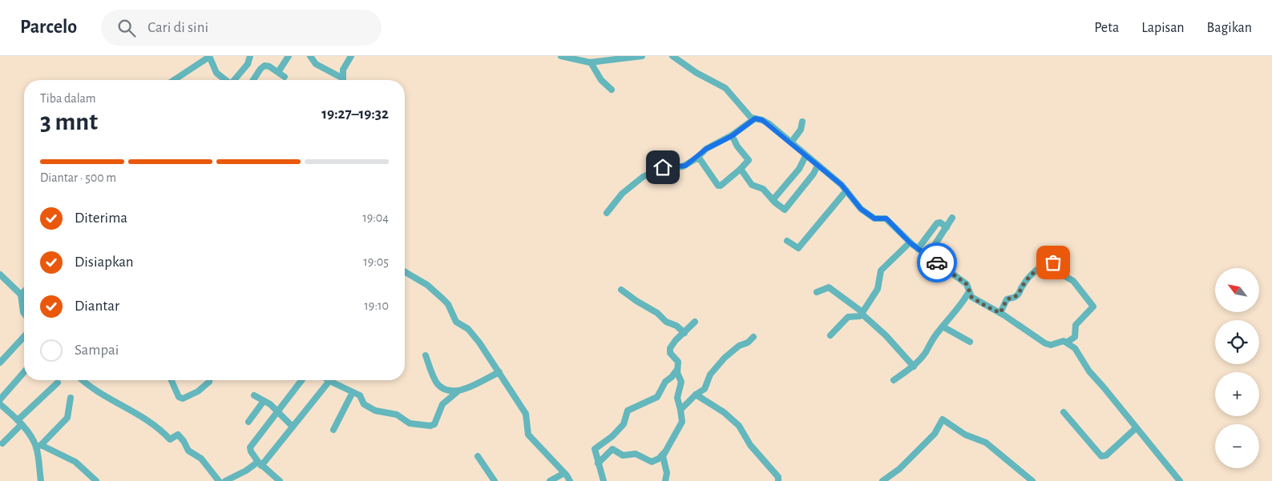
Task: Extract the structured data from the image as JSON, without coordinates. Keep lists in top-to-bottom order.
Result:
{
  "north": "top left",
  "page": {
    "header": "Parcelo",
    "search": "Cari di sini",
    "nav": ["Peta", "Lapisan", "Bagikan"],
    "heading": ["3 mnt", "Tiba dalam", "19:27–19:32"],
    "bar": "Diantar · 500 m",
    "list": [
      ["Diterima", "19:04"],
      ["Disiapkan", "19:05"],
      ["Diantar", "19:10"],
      "Sampai"
    ],
    "map_buttons": ["+", "−"]
  }
}
